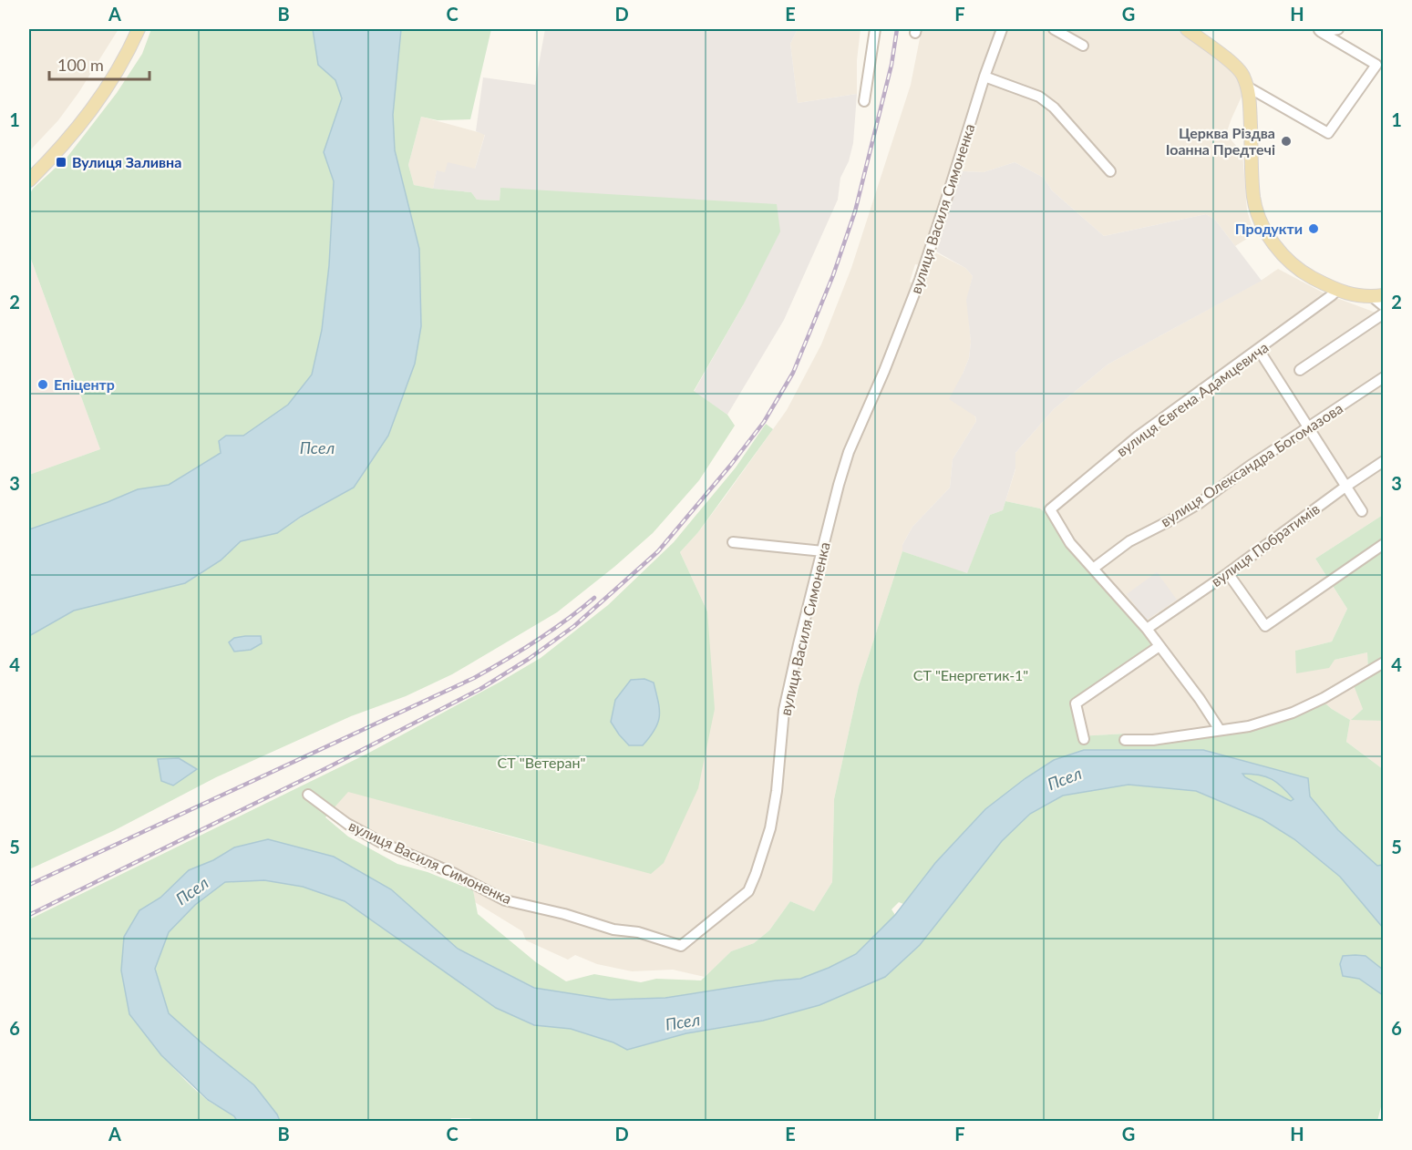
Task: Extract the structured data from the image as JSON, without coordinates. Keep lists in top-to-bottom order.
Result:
{
  "streets": {
    "street": [
      "вулиця Василя Симоненка",
      "вулиця Євгена Адамцевича",
      "вулиця Олександра Богомазова",
      "вулиця Побратимів"
    ]
  },
  "crossings": [
    ["вулиця Євгена Адамцевича", "вулиця Олександра Богомазова"]
  ],
  "water": ["Псел"],
  "parks": ["СТ \"Енергетик-1\"", "СТ \"Ветеран\""],
  "places": {
    "other": ["Церква Різдва Іоанна Предтечі", "Продукти", "Епіцентр"],
    "transit": ["Вулиця Заливна"]
  },
  "scale_bar": "100 m",
  "grid": {
    "columns": [
      "A",
      "B",
      "C",
      "D",
      "E",
      "F",
      "G",
      "H"
    ],
    "rows": [
      "1",
      "2",
      "3",
      "4",
      "5",
      "6"
    ]
  }
}
